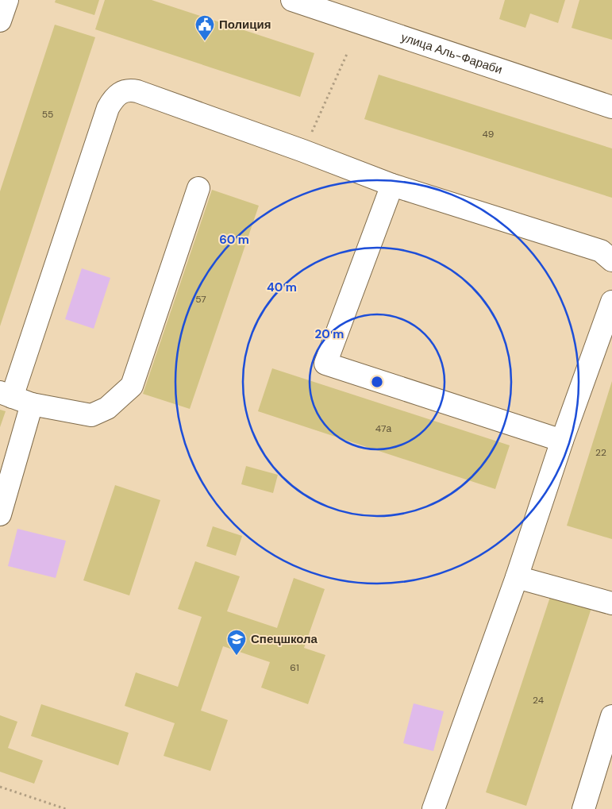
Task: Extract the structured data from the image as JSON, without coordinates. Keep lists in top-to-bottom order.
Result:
{
  "streets": {
    "street": ["улица Аль-Фараби"]
  },
  "places": {
    "public building": ["Полиция"],
    "school or university": ["Спецшкола"]
  },
  "house_numbers": [
    "55",
    "49",
    "57",
    "47а",
    "22",
    "61",
    "24"
  ],
  "rings": ["60 m", "40 m", "20 m"]
}
